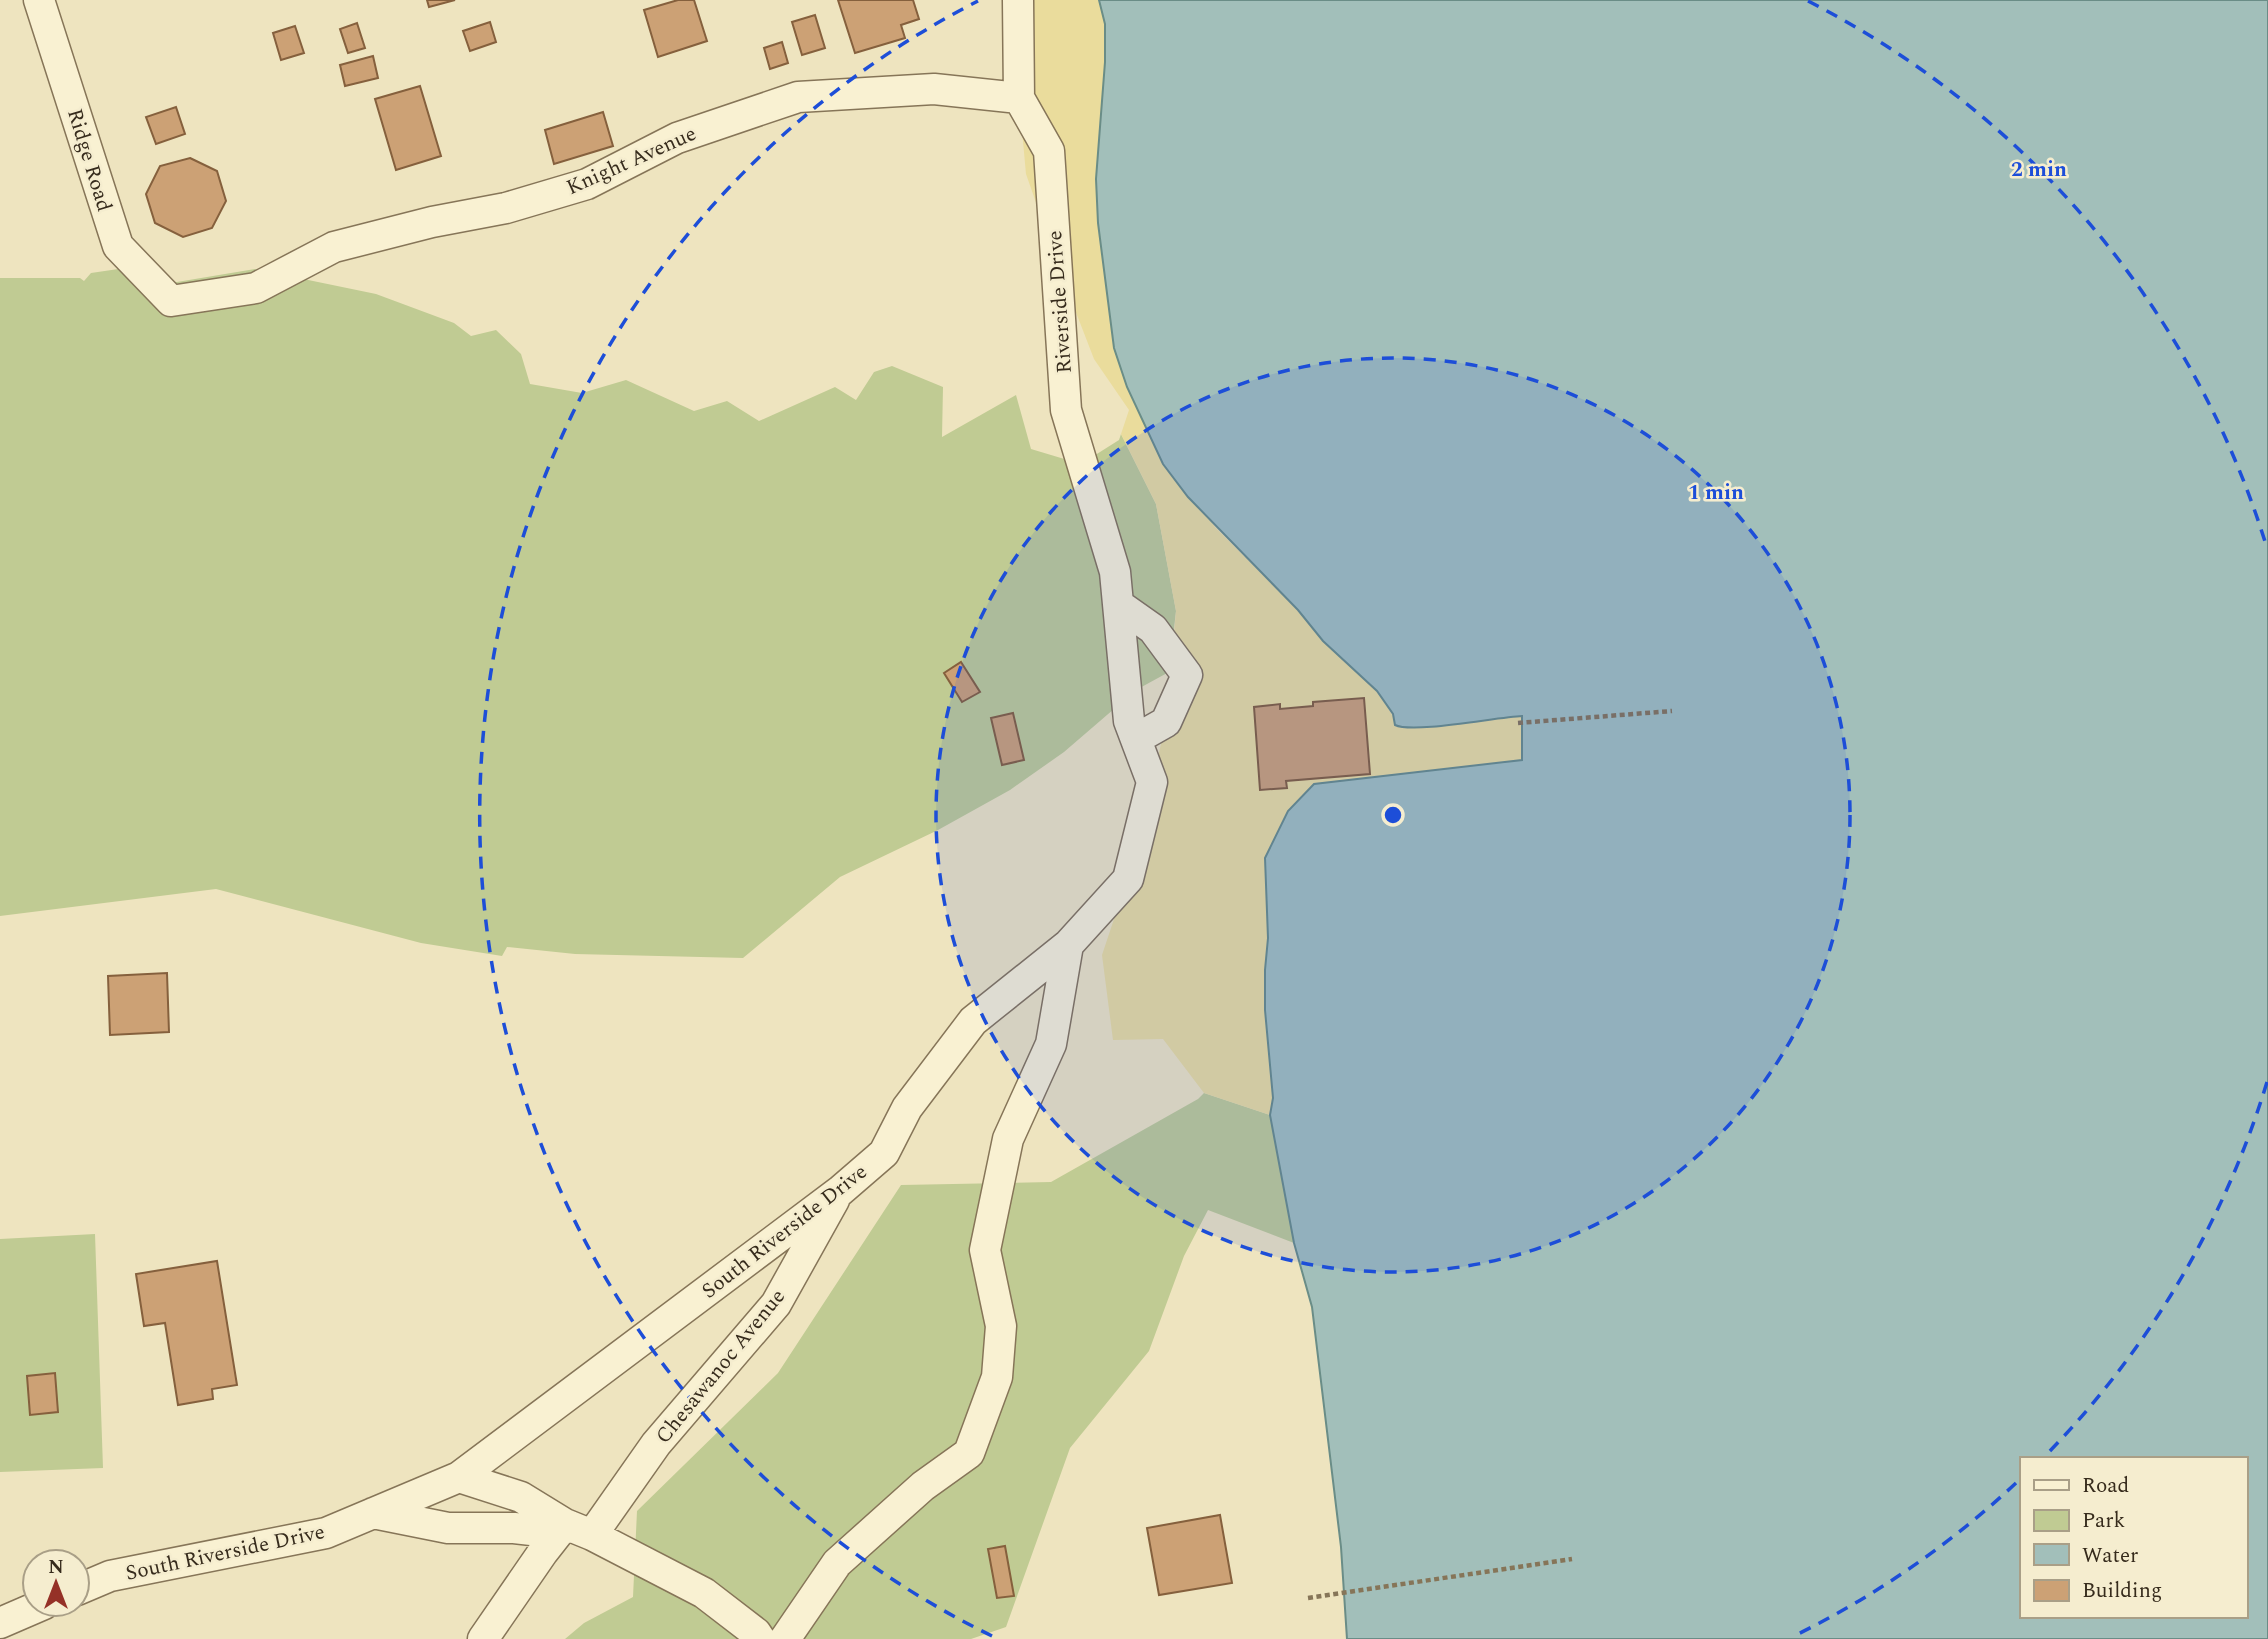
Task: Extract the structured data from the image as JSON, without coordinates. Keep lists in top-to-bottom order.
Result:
{
  "streets": {
    "street": [
      "Ridge Road",
      "Knight Avenue",
      "Riverside Drive",
      "South Riverside Drive",
      "Chesawanoc Avenue"
    ]
  },
  "crossings": [
    ["Ridge Road", "Knight Avenue"],
    ["Knight Avenue", "Riverside Drive"],
    ["Riverside Drive", "South Riverside Drive"],
    ["South Riverside Drive", "Chesawanoc Avenue"]
  ],
  "legend": [
    "Road",
    "Park",
    "Water",
    "Building"
  ],
  "north": "top",
  "rings": ["2 min", "1 min"]
}
